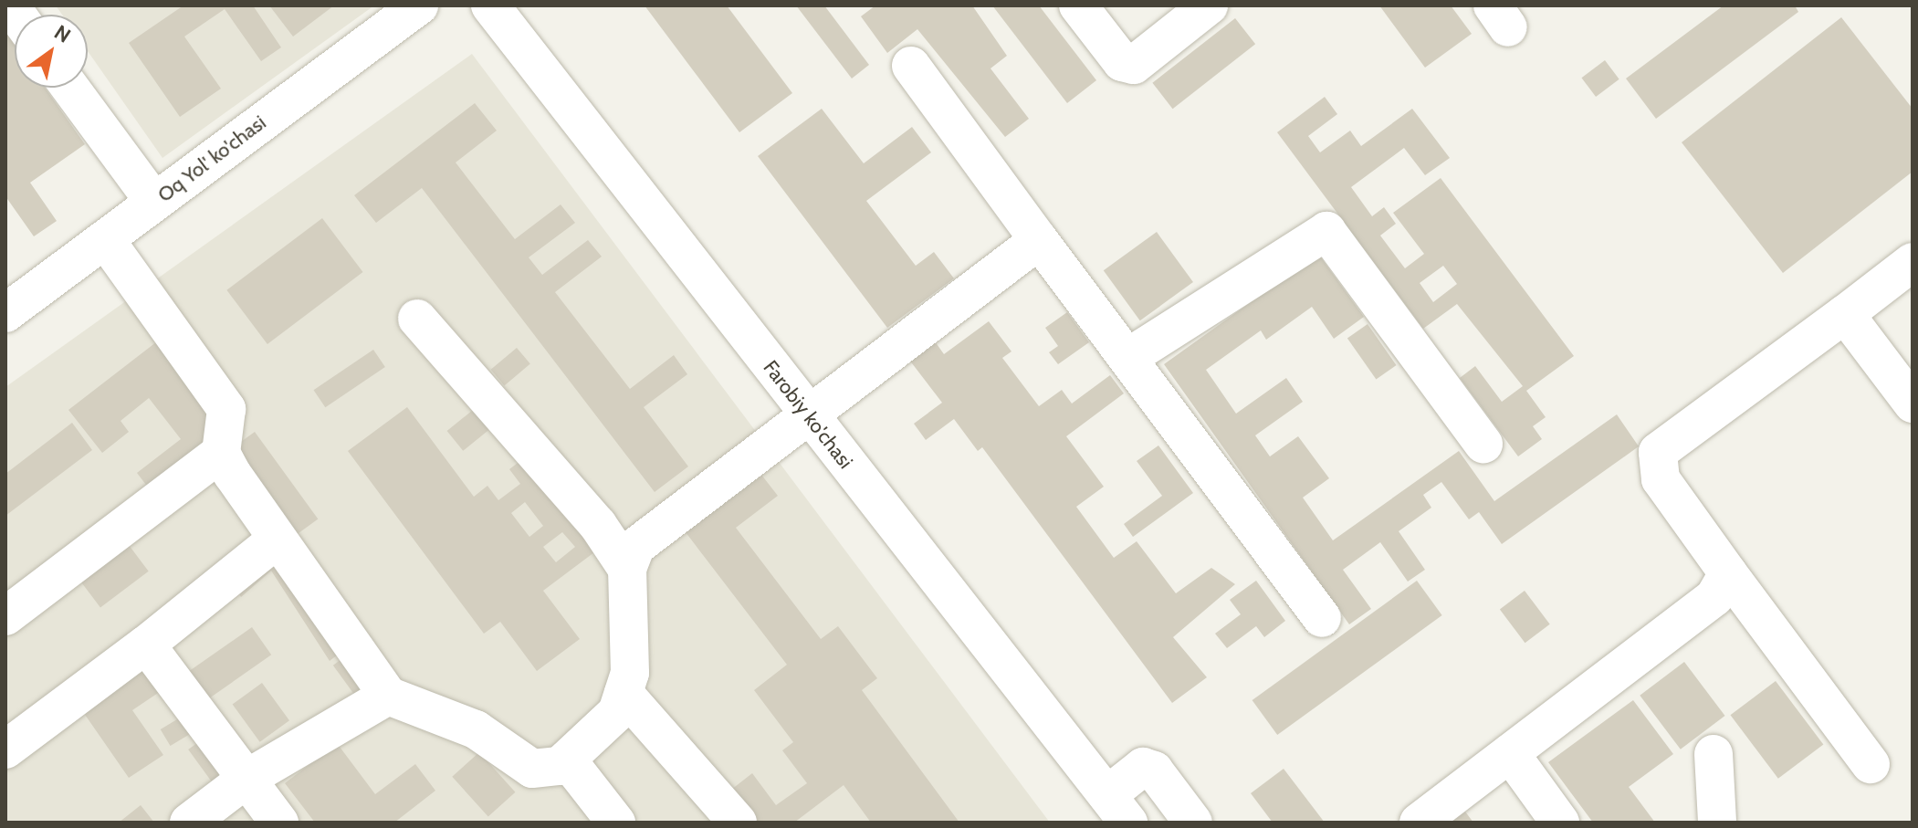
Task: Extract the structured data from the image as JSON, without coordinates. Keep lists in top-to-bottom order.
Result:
{
  "streets": {
    "street": ["Oq Yol' ko'chasi", "Farobiy ko'chasi"]
  },
  "north": "top right"
}
